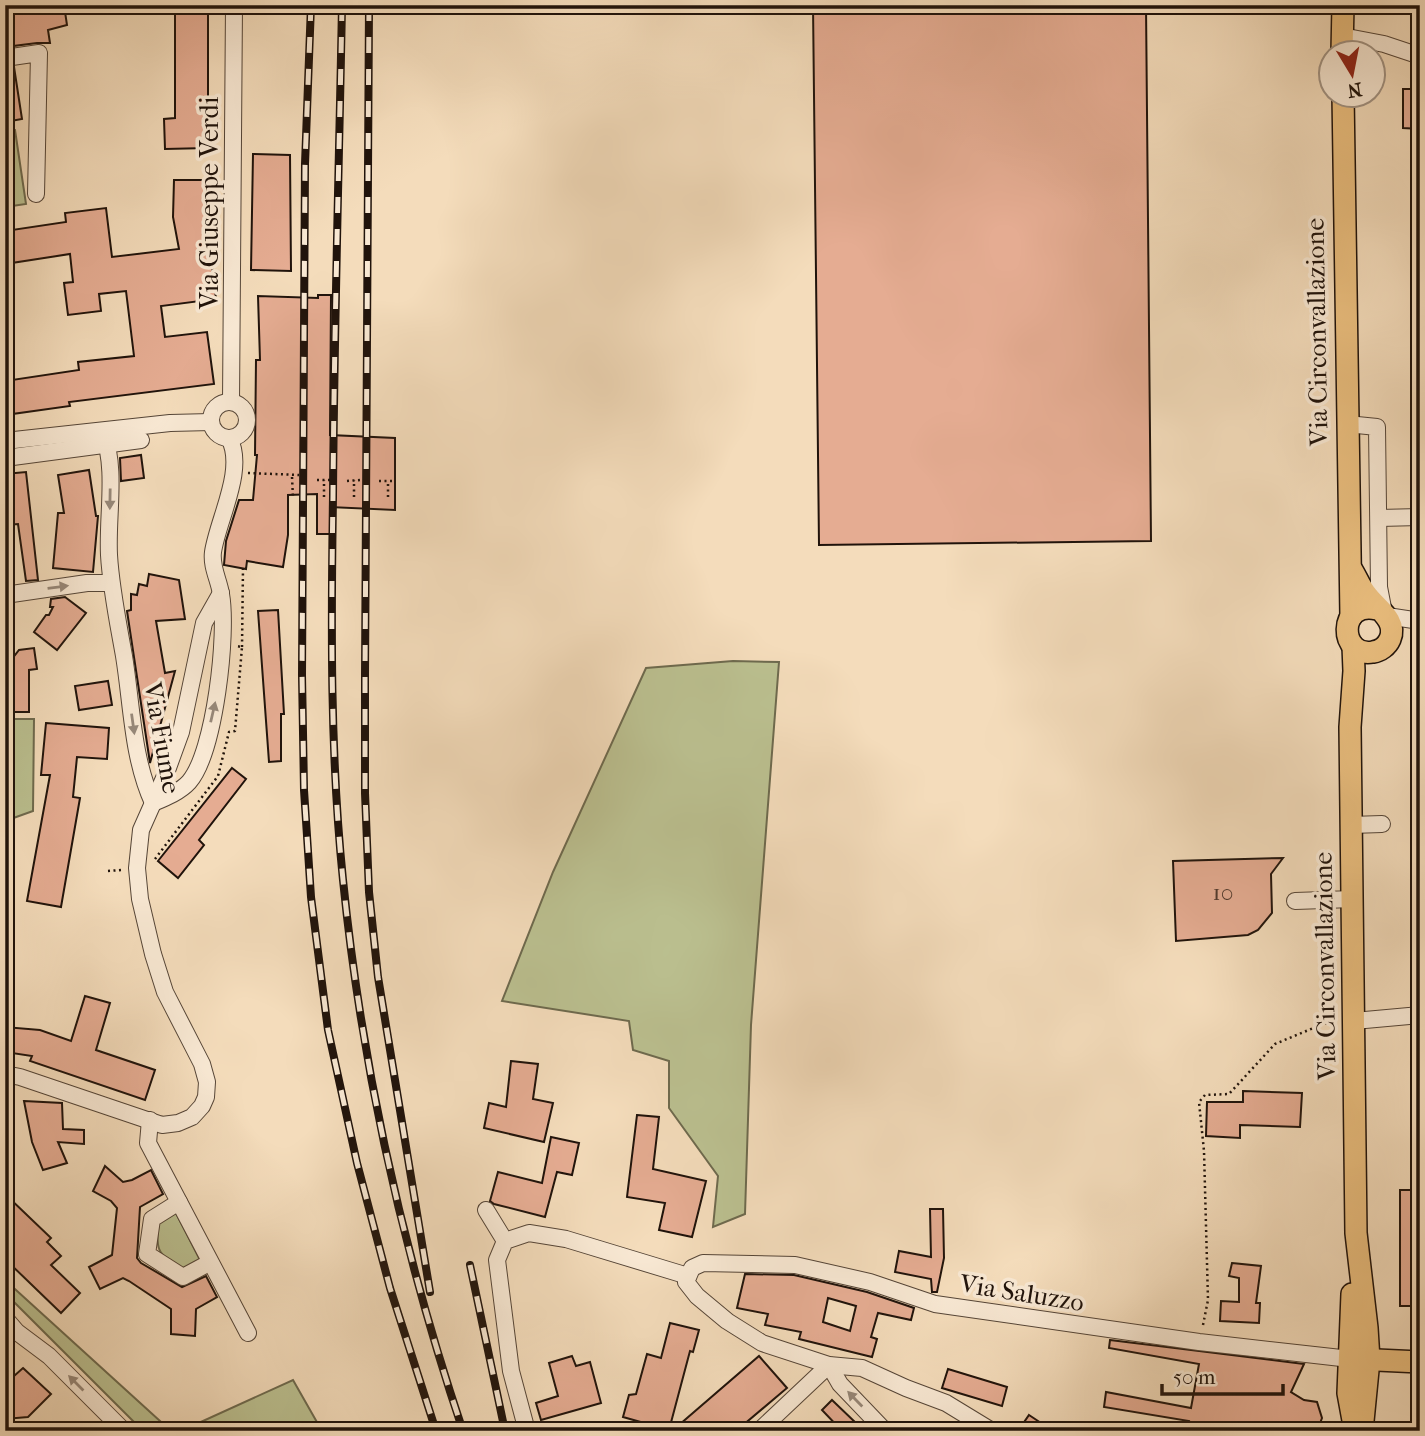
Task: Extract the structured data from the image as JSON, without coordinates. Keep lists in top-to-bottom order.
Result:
{
  "streets": {
    "main road": ["Via Circonvallazione"],
    "street": ["Via Giuseppe Verdi", "Via Fiume", "Via Saluzzo"]
  },
  "crossings": [
    ["Via Circonvallazione", "Via Saluzzo"]
  ],
  "house_numbers": ["10"],
  "scale_bar": "50 m",
  "north": "bottom"
}
